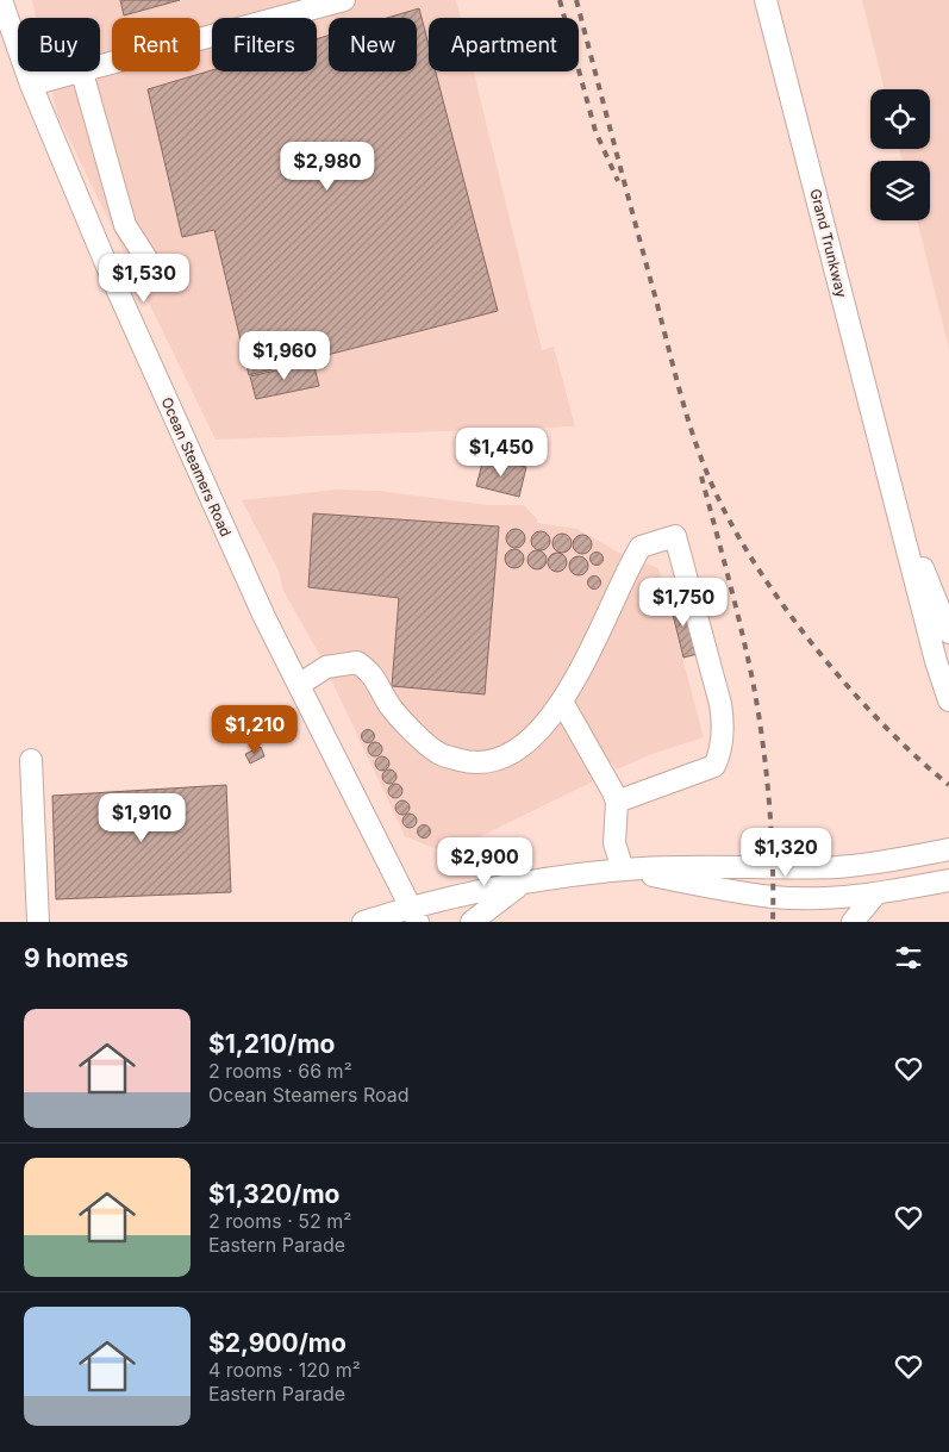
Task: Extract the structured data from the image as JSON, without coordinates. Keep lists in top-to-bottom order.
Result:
{
  "streets": {
    "street": ["Grand Trunkway", "Ocean Steamers Road"]
  },
  "page": {
    "chip": [
      "Buy",
      "Rent",
      "Filters",
      "New",
      "Apartment"
    ],
    "price": [
      "$2,980",
      "$1,530",
      "$1,960",
      "$1,450",
      "$1,750",
      "$1,210",
      "$1,910",
      "$1,320",
      "$2,900"
    ],
    "heading": "9 homes",
    "list": [
      {
        "name": "$1,210/mo",
        "note": "2 rooms · 66 m² · Ocean Steamers Road"
      },
      {
        "name": "$1,320/mo",
        "note": "2 rooms · 52 m² · Eastern Parade"
      },
      {
        "name": "$2,900/mo",
        "note": "4 rooms · 120 m² · Eastern Parade"
      }
    ]
  }
}
